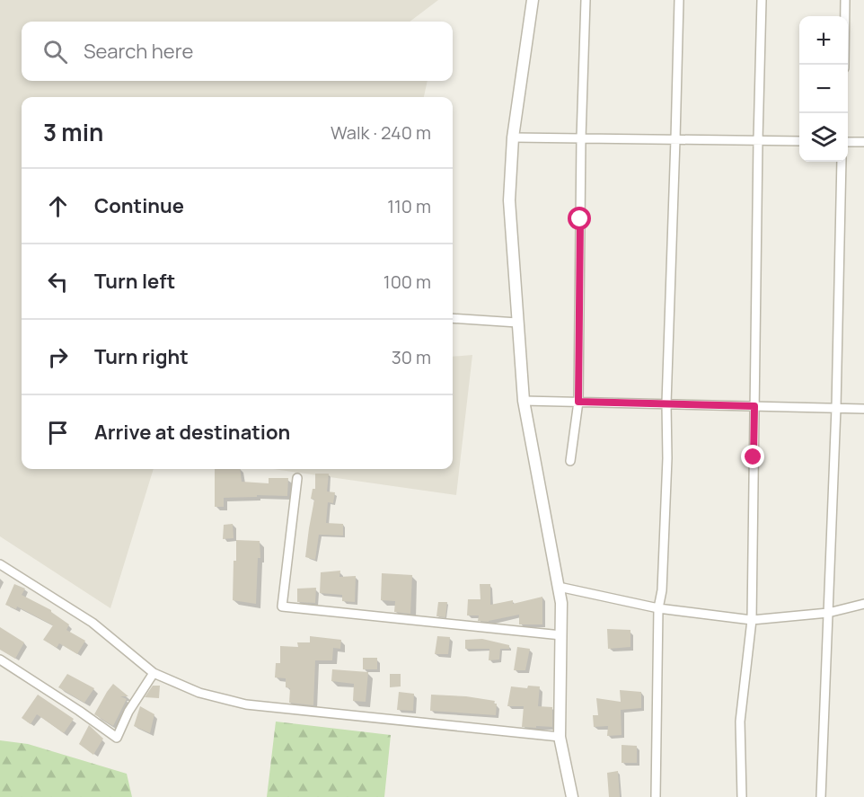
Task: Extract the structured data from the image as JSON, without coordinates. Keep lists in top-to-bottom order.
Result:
{
  "page": {
    "map_buttons": ["+", "−"],
    "search": "Search here",
    "heading": ["3 min", "Walk · 240 m"],
    "list": [
      ["Continue", "110 m"],
      ["Turn left", "100 m"],
      ["Turn right", "30 m"],
      "Arrive at destination"
    ]
  }
}
